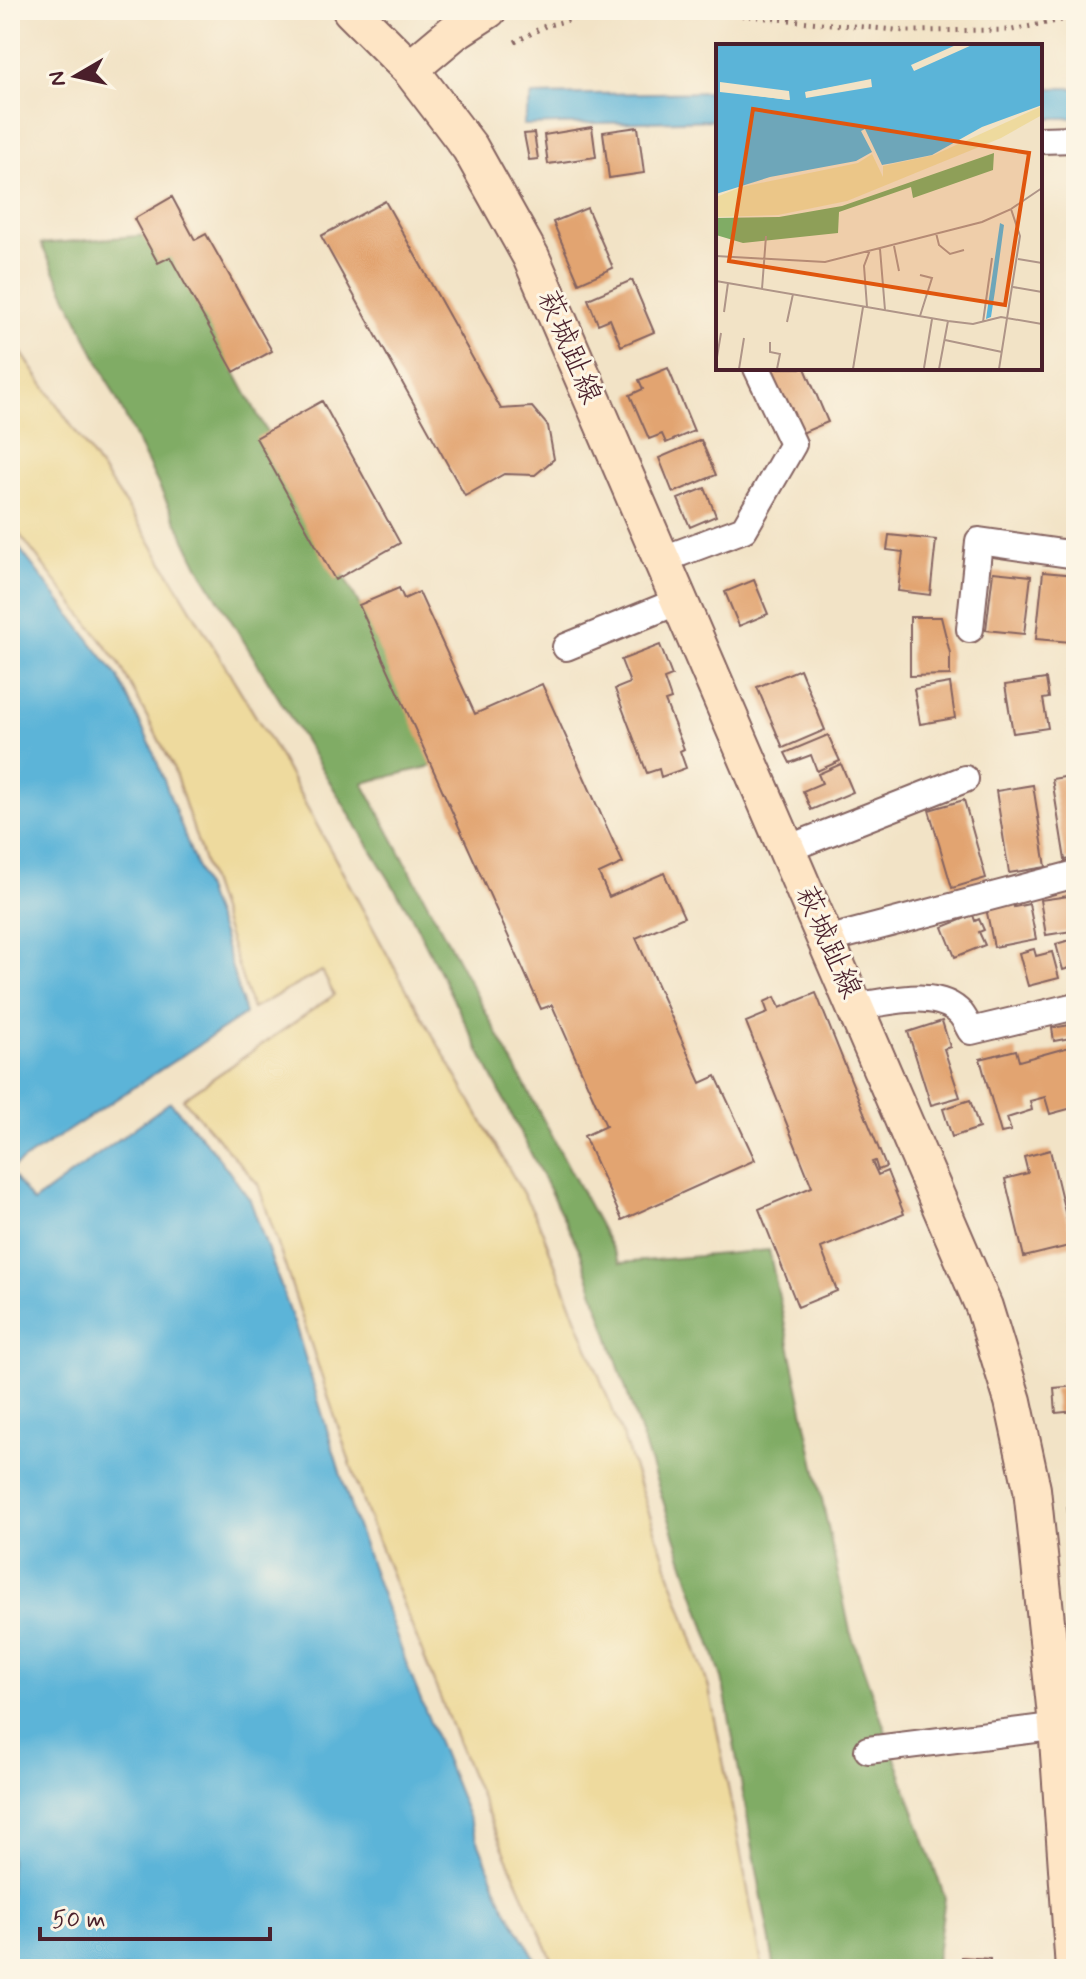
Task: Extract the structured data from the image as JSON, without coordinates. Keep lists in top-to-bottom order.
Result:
{
  "streets": {
    "main road": ["萩城趾線"]
  },
  "scale_bar": "50 m",
  "north": "left"
}
